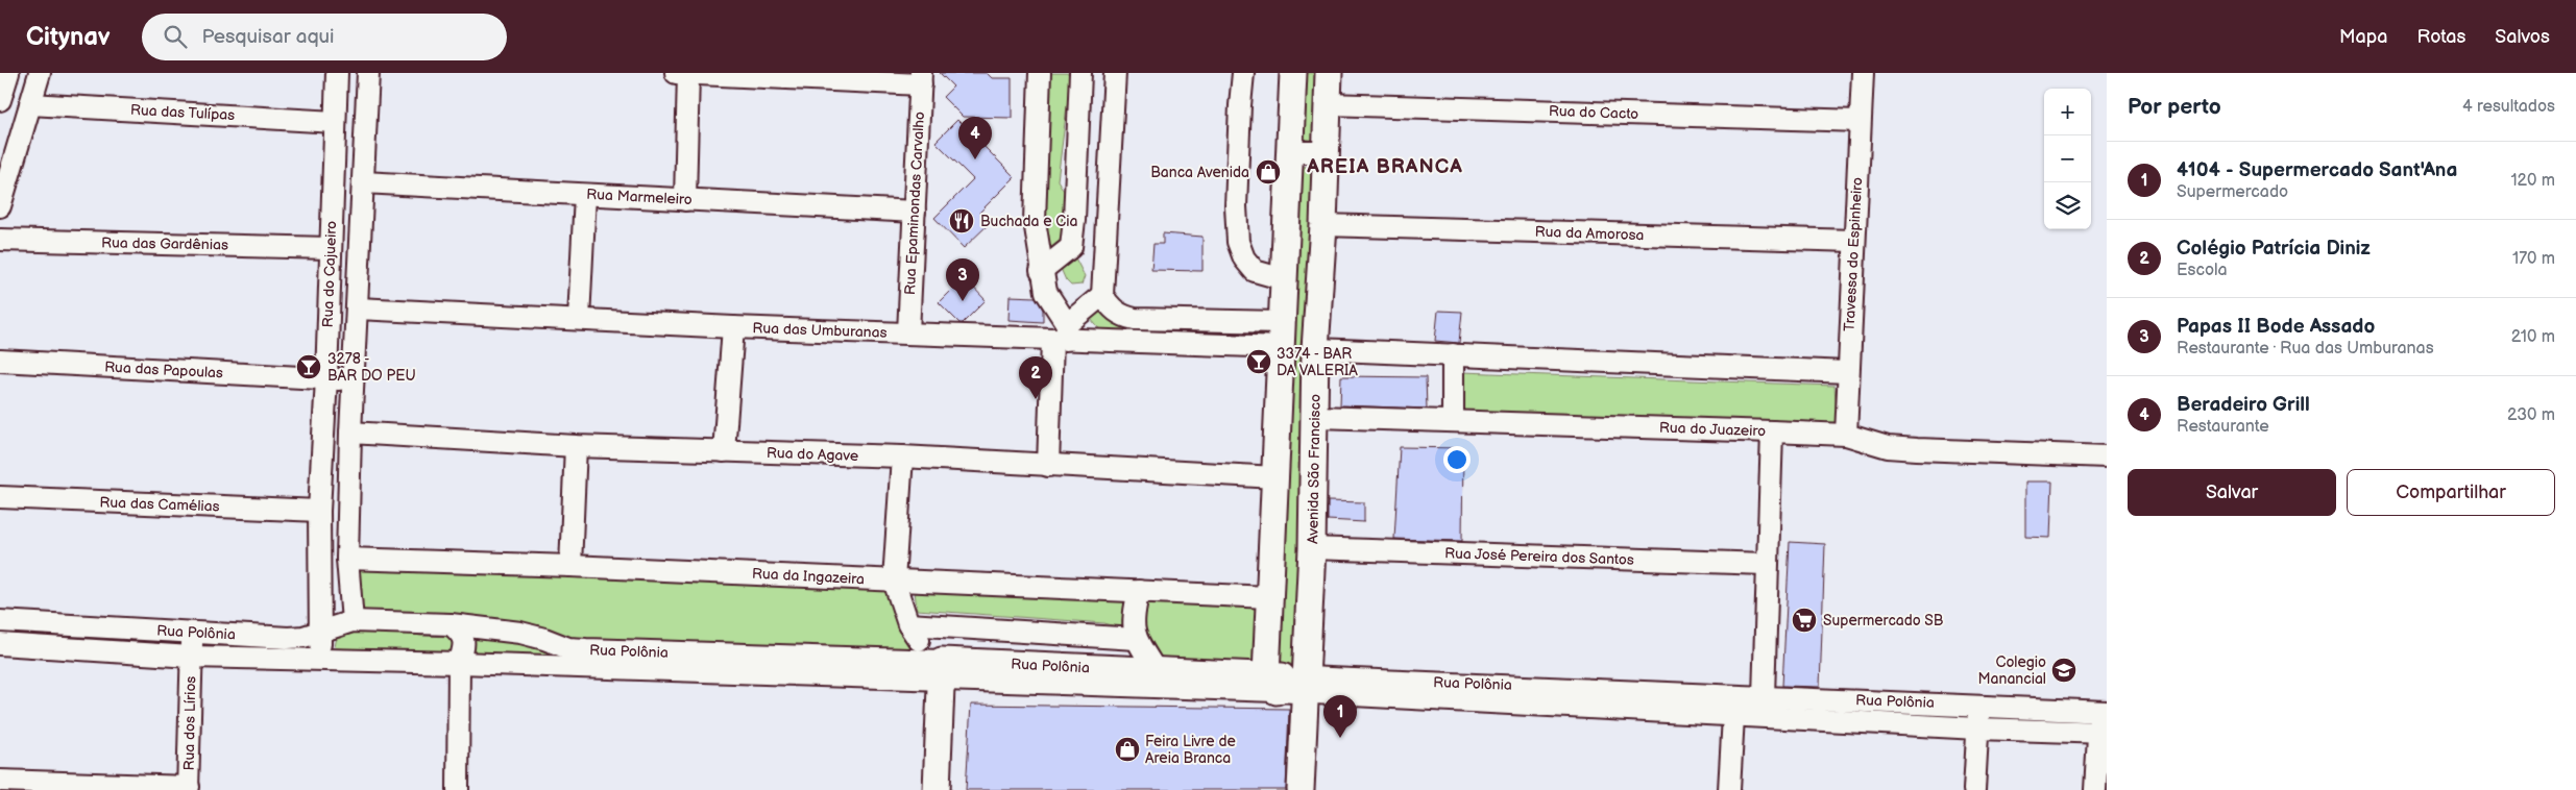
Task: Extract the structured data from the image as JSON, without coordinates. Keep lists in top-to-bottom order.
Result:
{
  "streets": {
    "main road": ["Avenida São Francisco", "Rua Polônia"],
    "street": [
      "Rua das Tulípas",
      "Rua do Cacto",
      "Rua Marmeleiro",
      "Rua Epaminondas Carvalho",
      "Rua da Amorosa",
      "Rua das Gardênias",
      "Travessa do Espinheiro",
      "Rua do Cajueiro",
      "Rua das Umburanas",
      "Rua das Papoulas",
      "Rua do Juazeiro",
      "Rua do Agave",
      "Rua das Camélias",
      "Rua José Pereira dos Santos",
      "Rua da Ingazeira",
      "Rua dos Lírios"
    ]
  },
  "crossings": [
    ["Rua das Tulípas", "Rua do Cajueiro"],
    ["Rua do Cacto", "Travessa do Espinheiro"],
    ["Rua do Cacto", "Avenida São Francisco"],
    ["Rua Marmeleiro", "Rua Epaminondas Carvalho"],
    ["Rua Marmeleiro", "Rua do Cajueiro"],
    ["Rua Epaminondas Carvalho", "Rua das Umburanas"],
    ["Rua da Amorosa", "Travessa do Espinheiro"],
    ["Rua da Amorosa", "Avenida São Francisco"],
    ["Rua das Gardênias", "Rua do Cajueiro"],
    ["Travessa do Espinheiro", "Rua do Juazeiro"],
    ["Rua do Cajueiro", "Rua das Umburanas"],
    ["Rua do Cajueiro", "Rua das Papoulas"],
    ["Rua do Cajueiro", "Rua do Agave"],
    ["Rua do Cajueiro", "Rua das Camélias"],
    ["Rua do Cajueiro", "Rua da Ingazeira"],
    ["Rua do Cajueiro", "Rua Polônia"],
    ["Rua do Juazeiro", "Avenida São Francisco"],
    ["Avenida São Francisco", "Rua José Pereira dos Santos"],
    ["Avenida São Francisco", "Rua Polônia"],
    ["Rua Polônia", "Rua dos Lírios"]
  ],
  "districts": ["AREIA BRANCA"],
  "places": {
    "shop": ["Banca Avenida", "Feira Livre de Areia Branca"],
    "restaurant": ["Buchada e Cia"],
    "bar": ["3374 - BAR DA VALERIA", "3278 - BAR DO PEU"],
    "supermarket": ["Supermercado SB"],
    "school or university": ["Colegio Manancial"]
  },
  "page": {
    "header": "Citynav",
    "search": "Pesquisar aqui",
    "nav": ["Mapa", "Rotas", "Salvos"],
    "heading": ["Por perto", "4 resultados"],
    "map_buttons": ["+", "−"],
    "pins": [
      "4",
      "3",
      "2",
      "1"
    ],
    "list": [
      {
        "mark": "1",
        "name": "4104 - Supermercado Sant'Ana",
        "note": "Supermercado",
        "value": "120 m"
      },
      {
        "mark": "2",
        "name": "Colégio Patrícia Diniz",
        "note": "Escola",
        "value": "170 m"
      },
      {
        "mark": "3",
        "name": "Papas II Bode Assado",
        "note": "Restaurante · Rua das Umburanas",
        "value": "210 m"
      },
      {
        "mark": "4",
        "name": "Beradeiro Grill",
        "note": "Restaurante",
        "value": "230 m"
      }
    ],
    "buttons": ["Salvar", "Compartilhar"]
  }
}
